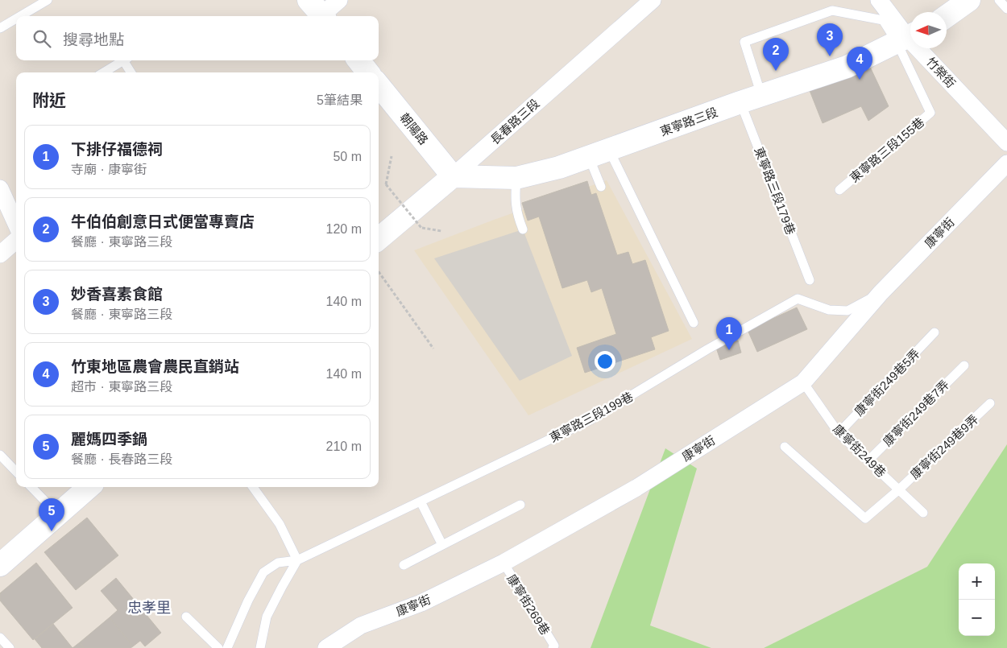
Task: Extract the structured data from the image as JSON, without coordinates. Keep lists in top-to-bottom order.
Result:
{
  "streets": {
    "main road": ["長春路三段", "東寧路三段", "朝陽路"],
    "street": ["竹榮街", "康寧街"],
    "lane": [
      "東寧路三段155巷",
      "東寧路三段179巷",
      "康寧街249巷5弄",
      "康寧街249巷7弄",
      "東寧路三段199巷",
      "康寧街249巷9弄",
      "康寧街249巷",
      "康寧街269巷"
    ]
  },
  "crossings": [
    ["竹榮街", "東寧路三段"],
    ["竹榮街", "東寧路三段155巷"],
    ["長春路三段", "東寧路三段"],
    ["長春路三段", "朝陽路"],
    ["東寧路三段", "朝陽路"],
    ["東寧路三段", "東寧路三段155巷"],
    ["東寧路三段", "東寧路三段179巷"],
    ["康寧街", "東寧路三段199巷"],
    ["康寧街", "康寧街249巷"],
    ["康寧街", "康寧街269巷"],
    ["康寧街249巷5弄", "康寧街249巷"],
    ["康寧街249巷7弄", "康寧街249巷"],
    ["康寧街249巷9弄", "康寧街249巷"]
  ],
  "districts": ["忠孝里"],
  "north": "left",
  "page": {
    "search": "搜尋地點",
    "pins": [
      "3",
      "2",
      "4",
      "1",
      "5"
    ],
    "heading": ["附近", "5筆結果"],
    "list": [
      {
        "mark": "1",
        "name": "下排仔福德祠",
        "note": "寺廟 · 康寧街",
        "value": "50 m"
      },
      {
        "mark": "2",
        "name": "牛伯伯創意日式便當專賣店",
        "note": "餐廳 · 東寧路三段",
        "value": "120 m"
      },
      {
        "mark": "3",
        "name": "妙香喜素食館",
        "note": "餐廳 · 東寧路三段",
        "value": "140 m"
      },
      {
        "mark": "4",
        "name": "竹東地區農會農民直銷站",
        "note": "超市 · 東寧路三段",
        "value": "140 m"
      },
      {
        "mark": "5",
        "name": "麗媽四季鍋",
        "note": "餐廳 · 長春路三段",
        "value": "210 m"
      }
    ],
    "map_buttons": ["+", "−"]
  }
}
